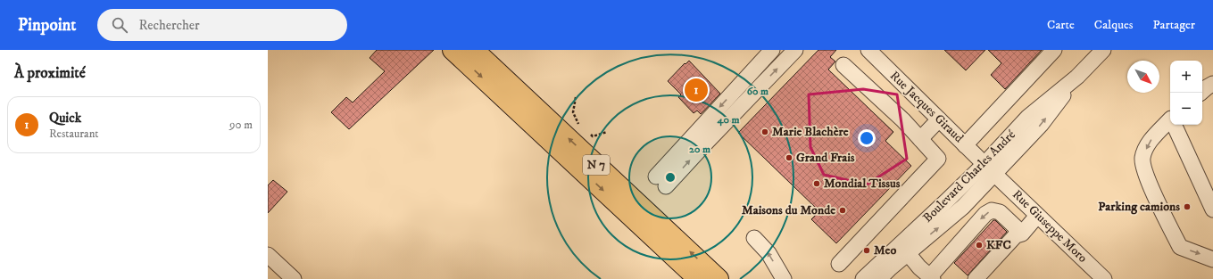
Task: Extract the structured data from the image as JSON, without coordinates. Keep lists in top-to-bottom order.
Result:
{
  "streets": {
    "main road": ["N 7"],
    "street": ["Rue Jacques Giraud", "Boulevard Charles André", "Rue Giuseppe Moro"]
  },
  "crossings": [
    ["Rue Jacques Giraud", "Boulevard Charles André"],
    ["Rue Jacques Giraud", "Rue Giuseppe Moro"],
    ["Boulevard Charles André", "Rue Giuseppe Moro"]
  ],
  "places": [
    "Marie Blachère",
    "Grand Frais",
    "Mondial Tissus",
    "Parking camions",
    "Maisons du Monde",
    "KFC",
    "Meo"
  ],
  "north": "bottom right",
  "page": {
    "header": "Pinpoint",
    "search": "Rechercher",
    "nav": ["Carte", "Calques", "Partager"],
    "heading": "À proximité",
    "map_buttons": ["+", "−"],
    "pins": "1",
    "list": [
      {
        "mark": "1",
        "name": "Quick",
        "note": "Restaurant",
        "value": "90 m"
      }
    ]
  },
  "rings": ["60 m", "40 m", "20 m"]
}
